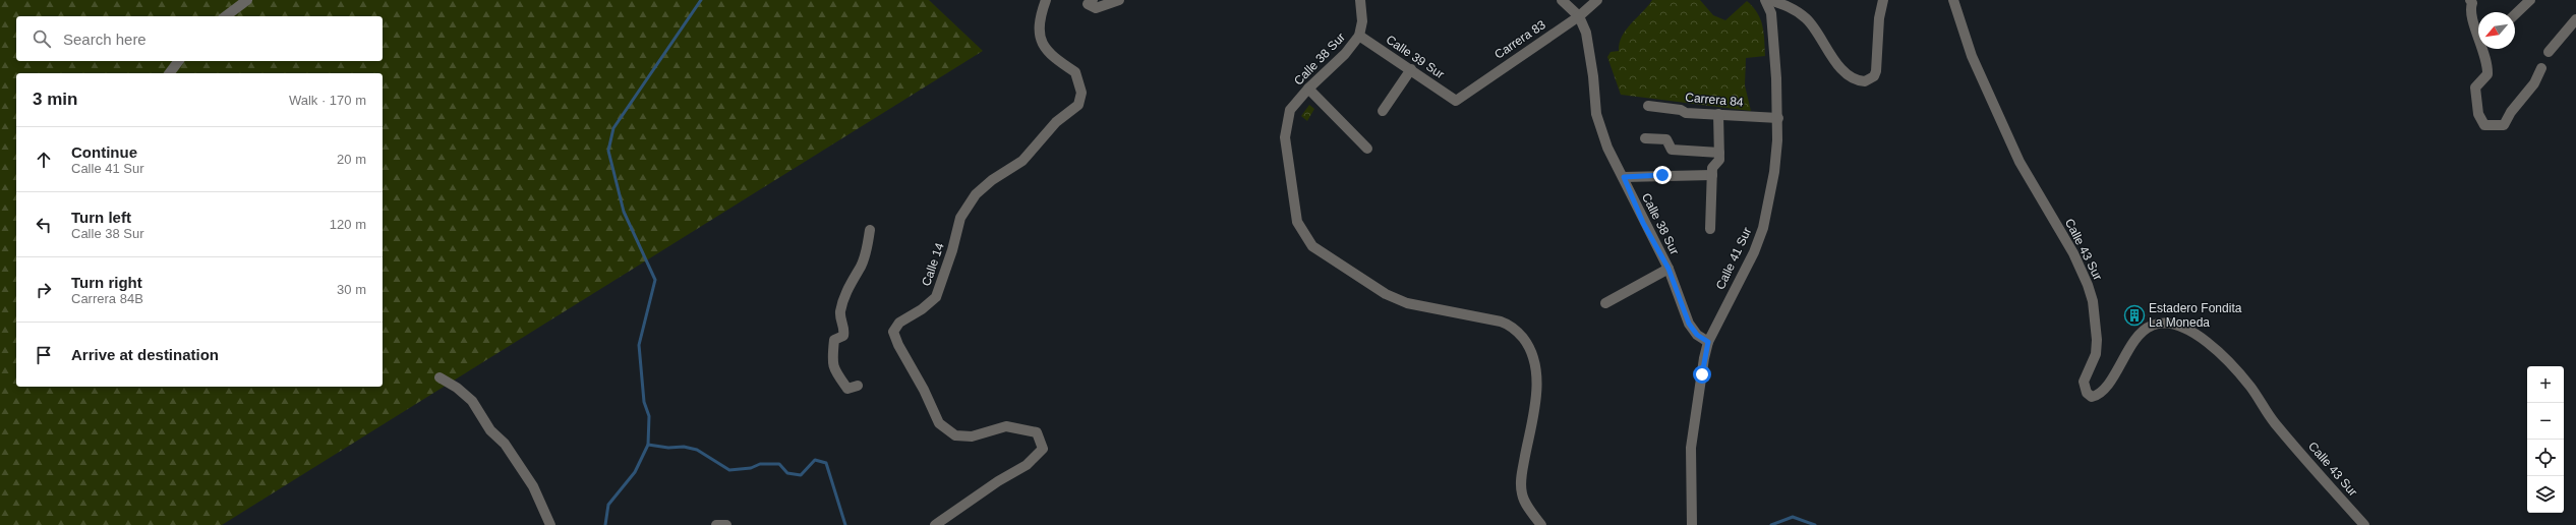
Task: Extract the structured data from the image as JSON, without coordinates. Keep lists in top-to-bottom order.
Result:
{
  "streets": {
    "street": [
      "Carrera 83",
      "Calle 39 Sur",
      "Calle 38 Sur",
      "Carrera 84",
      "Calle 43 Sur",
      "Calle 41 Sur",
      "Calle 14"
    ]
  },
  "crossings": [
    ["Carrera 83", "Calle 39 Sur"],
    ["Carrera 83", "Calle 38 Sur"],
    ["Calle 39 Sur", "Calle 38 Sur"],
    ["Calle 38 Sur", "Calle 41 Sur"],
    ["Carrera 84", "Calle 41 Sur"]
  ],
  "places": {
    "building": ["Estadero Fondita La Moneda"]
  },
  "north": "bottom left",
  "page": {
    "search": "Search here",
    "heading": ["3 min", "Walk · 170 m"],
    "list": [
      ["Continue", "Calle 41 Sur", "20 m"],
      ["Turn left", "Calle 38 Sur", "120 m"],
      ["Turn right", "Carrera 84B", "30 m"],
      "Arrive at destination"
    ],
    "map_buttons": ["+", "−"]
  }
}
